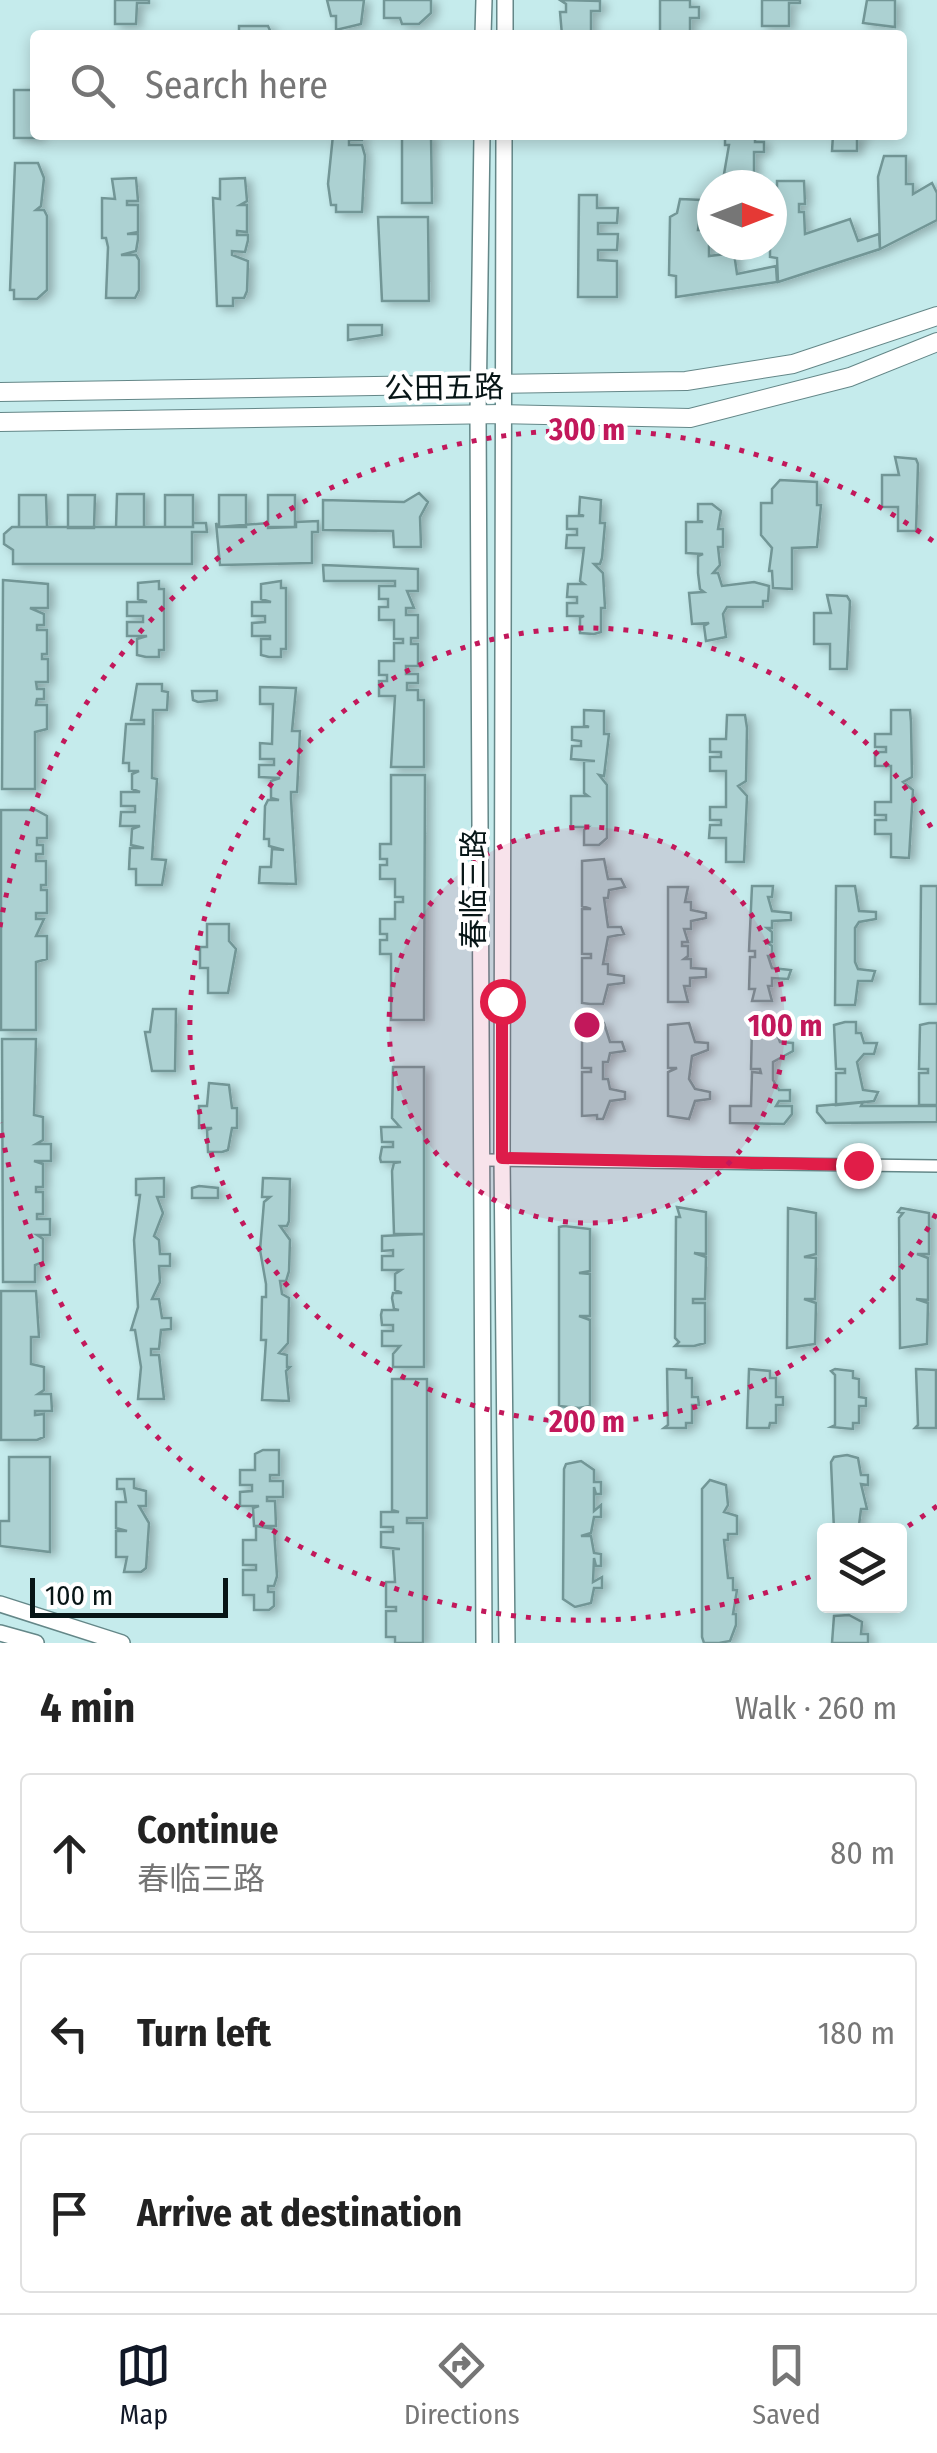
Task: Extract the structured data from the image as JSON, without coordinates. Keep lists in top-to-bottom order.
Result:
{
  "streets": {
    "main road": ["公田五路"],
    "street": ["春临三路"]
  },
  "crossings": [
    ["公田五路", "春临三路"]
  ],
  "scale_bar": "100 m",
  "north": "right",
  "page": {
    "search": "Search here",
    "scale": "100 m",
    "heading": ["4 min", "Walk · 260 m"],
    "list": [
      ["Continue", "春临三路", "80 m"],
      ["Turn left", "180 m"],
      "Arrive at destination"
    ],
    "nav": ["Map", "Directions", "Saved"]
  },
  "rings": ["300 m", "100 m", "200 m"]
}
